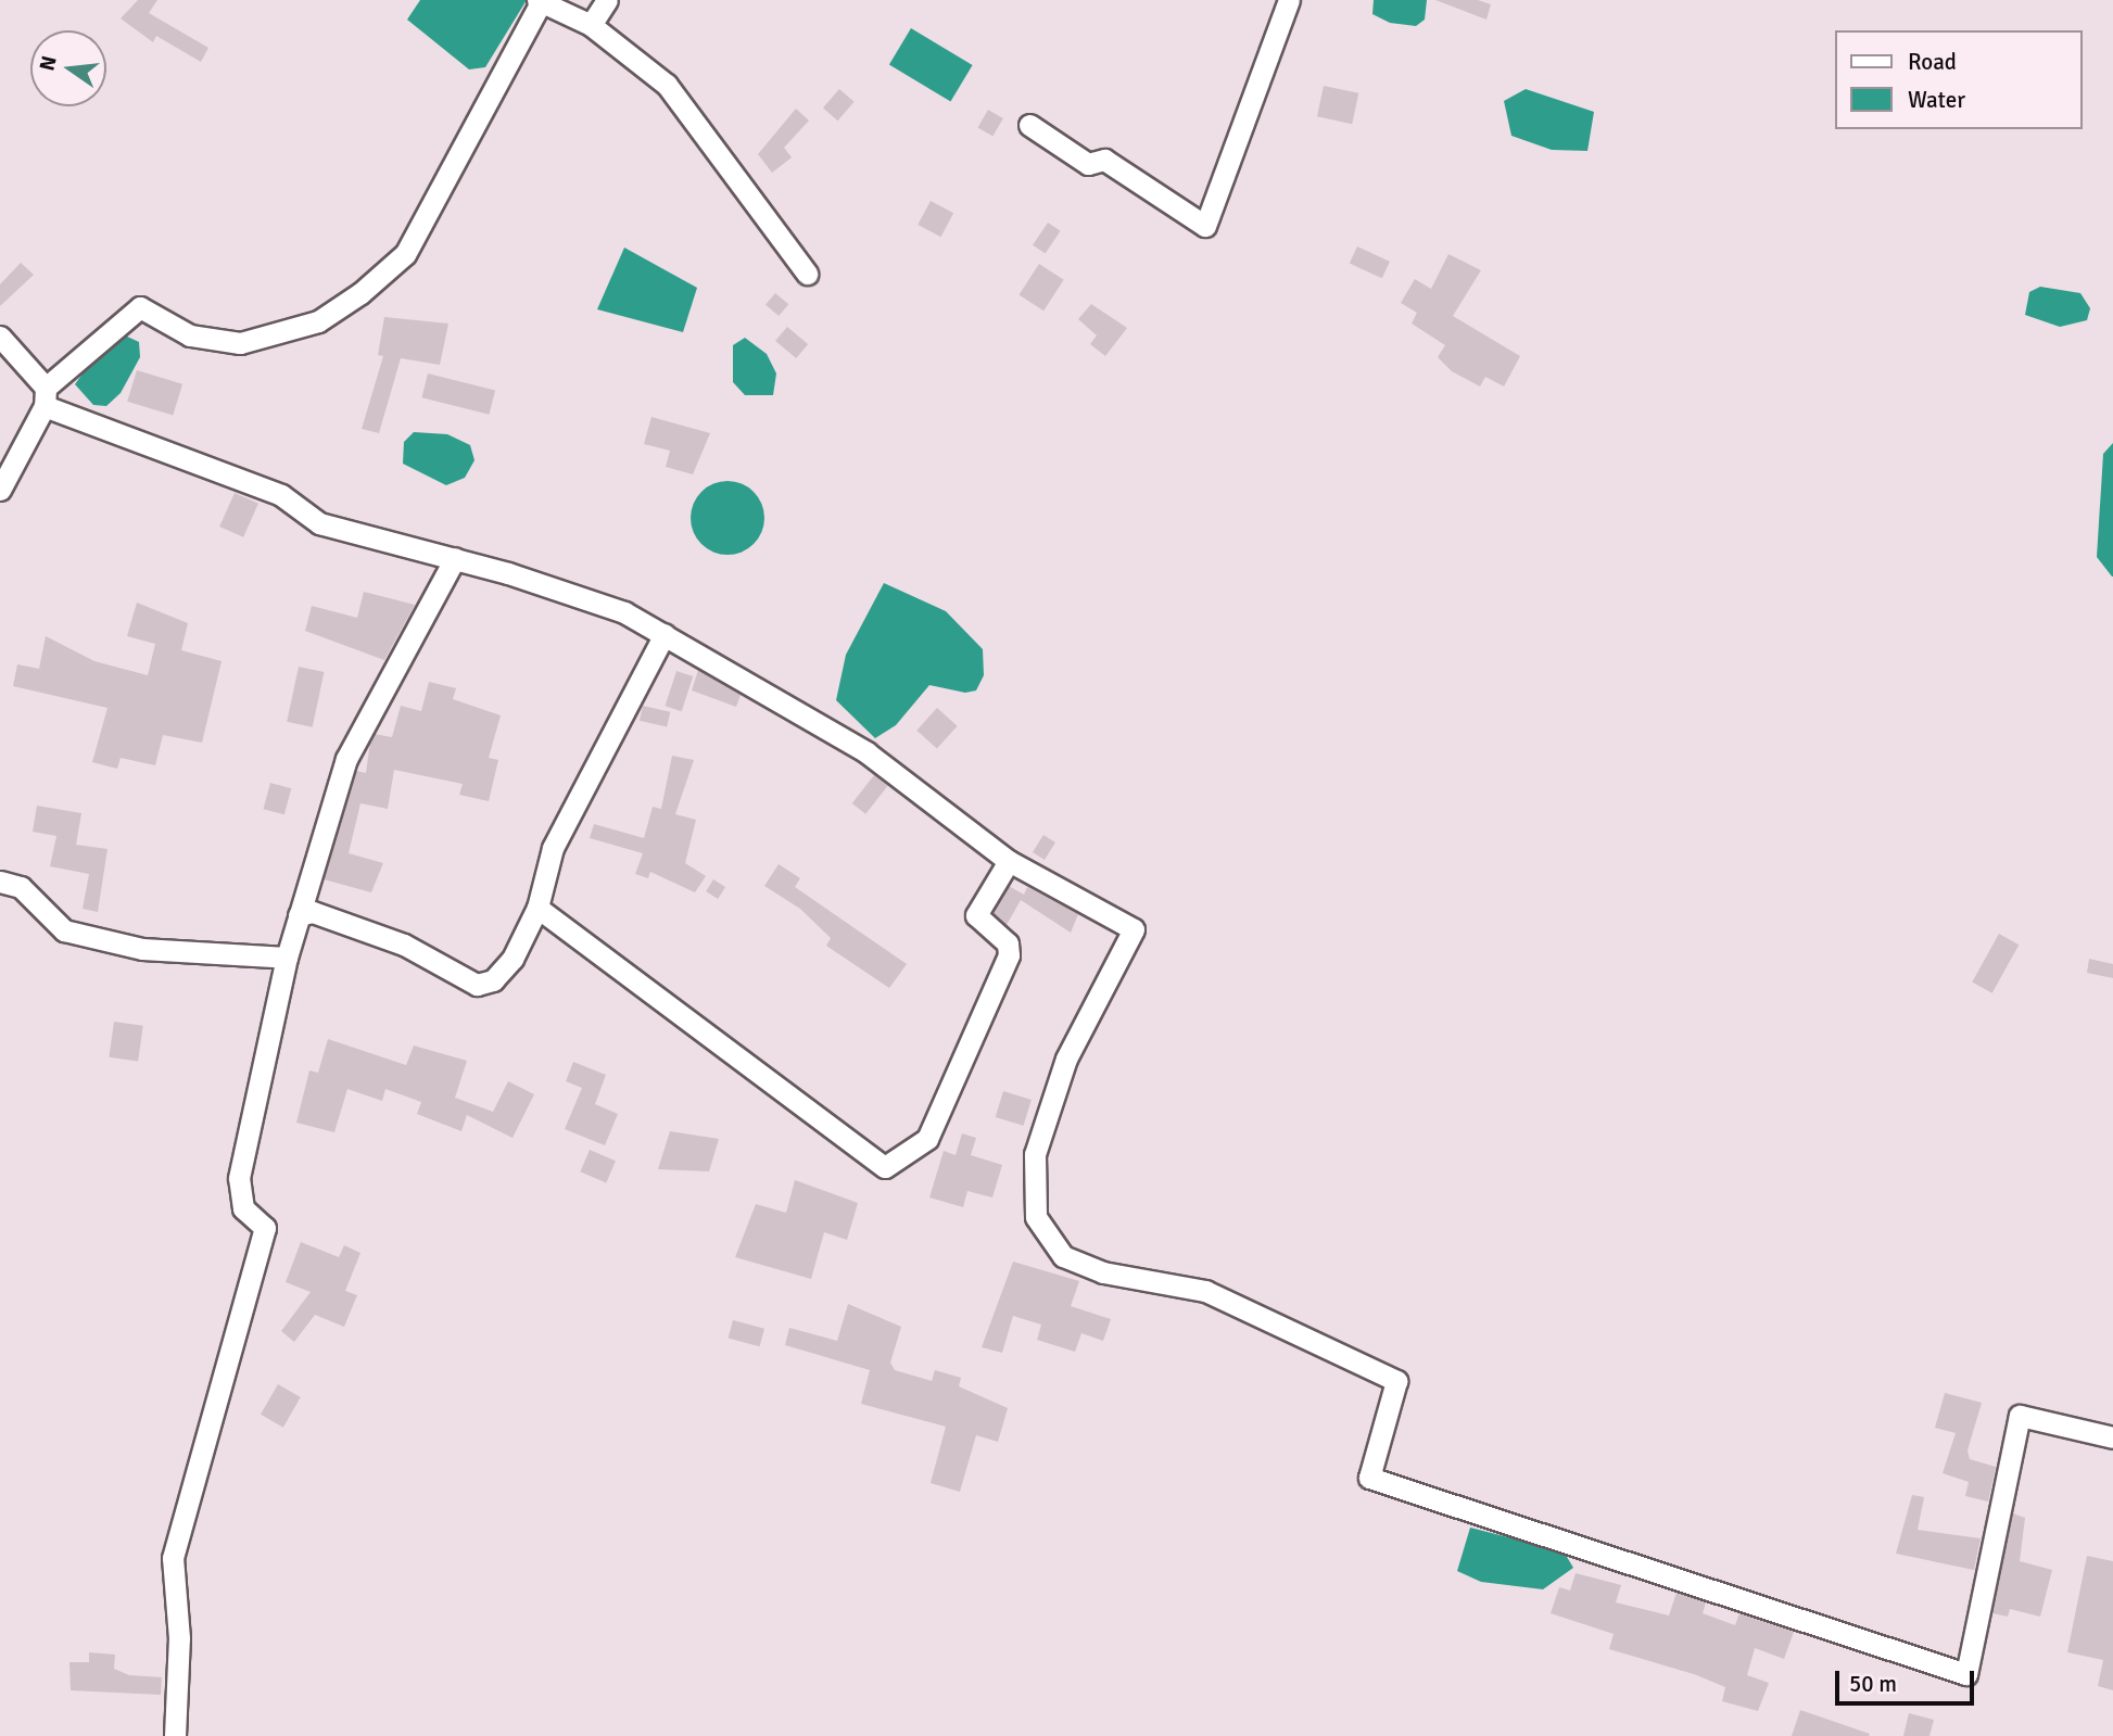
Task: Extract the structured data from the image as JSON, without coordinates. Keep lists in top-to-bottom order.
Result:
{
  "legend": ["Road", "Water"],
  "scale_bar": "50 m",
  "north": "left"
}
